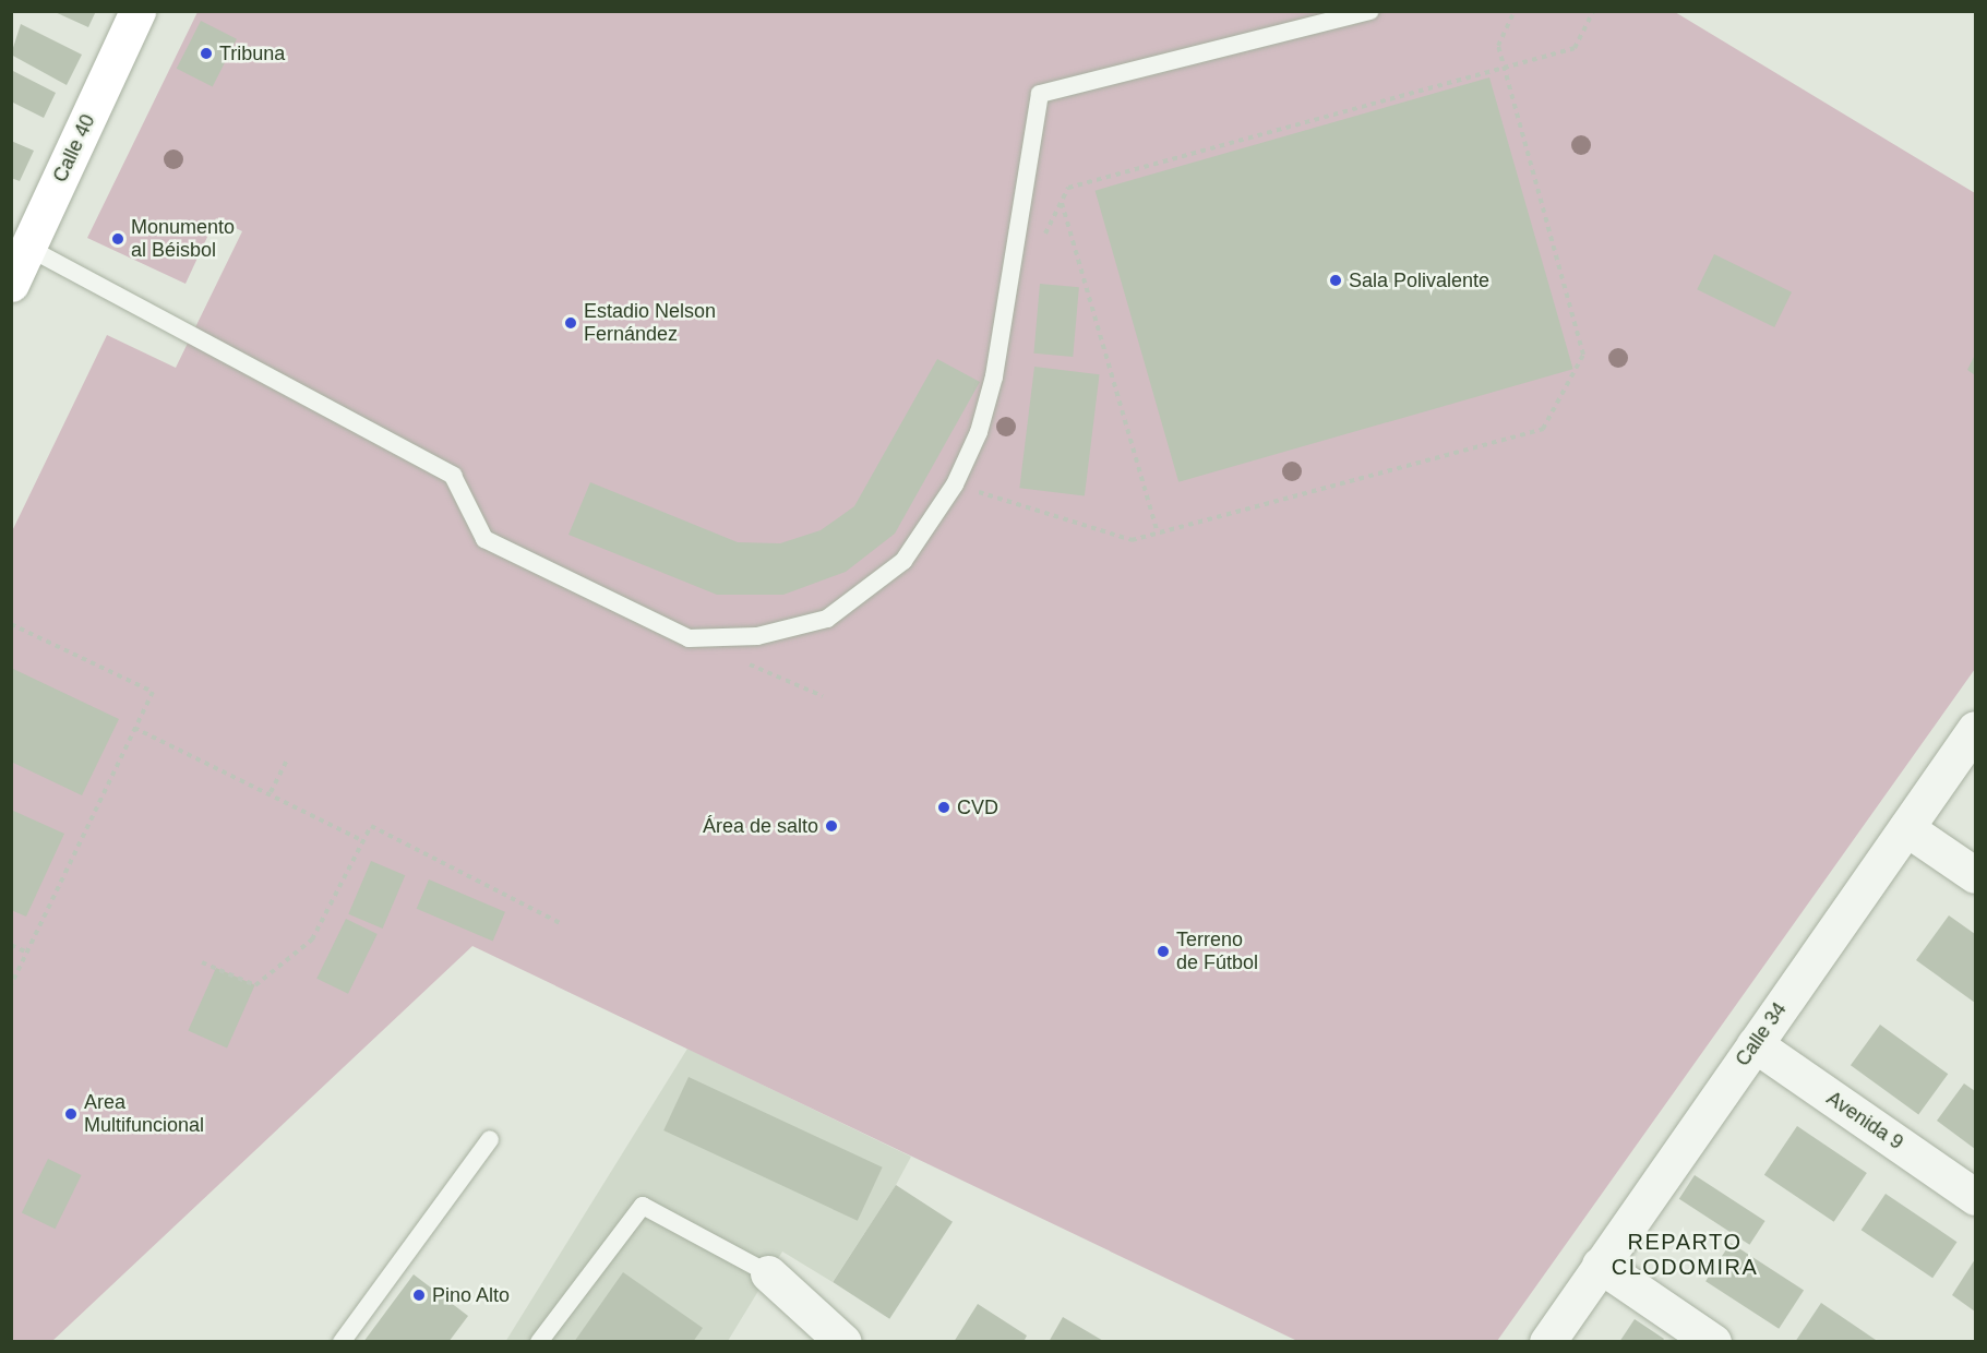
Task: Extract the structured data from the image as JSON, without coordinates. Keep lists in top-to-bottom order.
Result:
{
  "streets": {
    "main road": ["Calle 40"],
    "street": ["Calle 34", "Avenida 9"]
  },
  "crossings": [
    ["Calle 34", "Avenida 9"]
  ],
  "districts": ["REPARTO CLODOMIRA"],
  "places": [
    "Tribuna",
    "Monumento al Béisbol",
    "Sala Polivalente",
    "Estadio Nelson Fernández",
    "CVD",
    "Área de salto",
    "Terreno de Fútbol",
    "Area Multifuncional",
    "Pino Alto"
  ]
}
